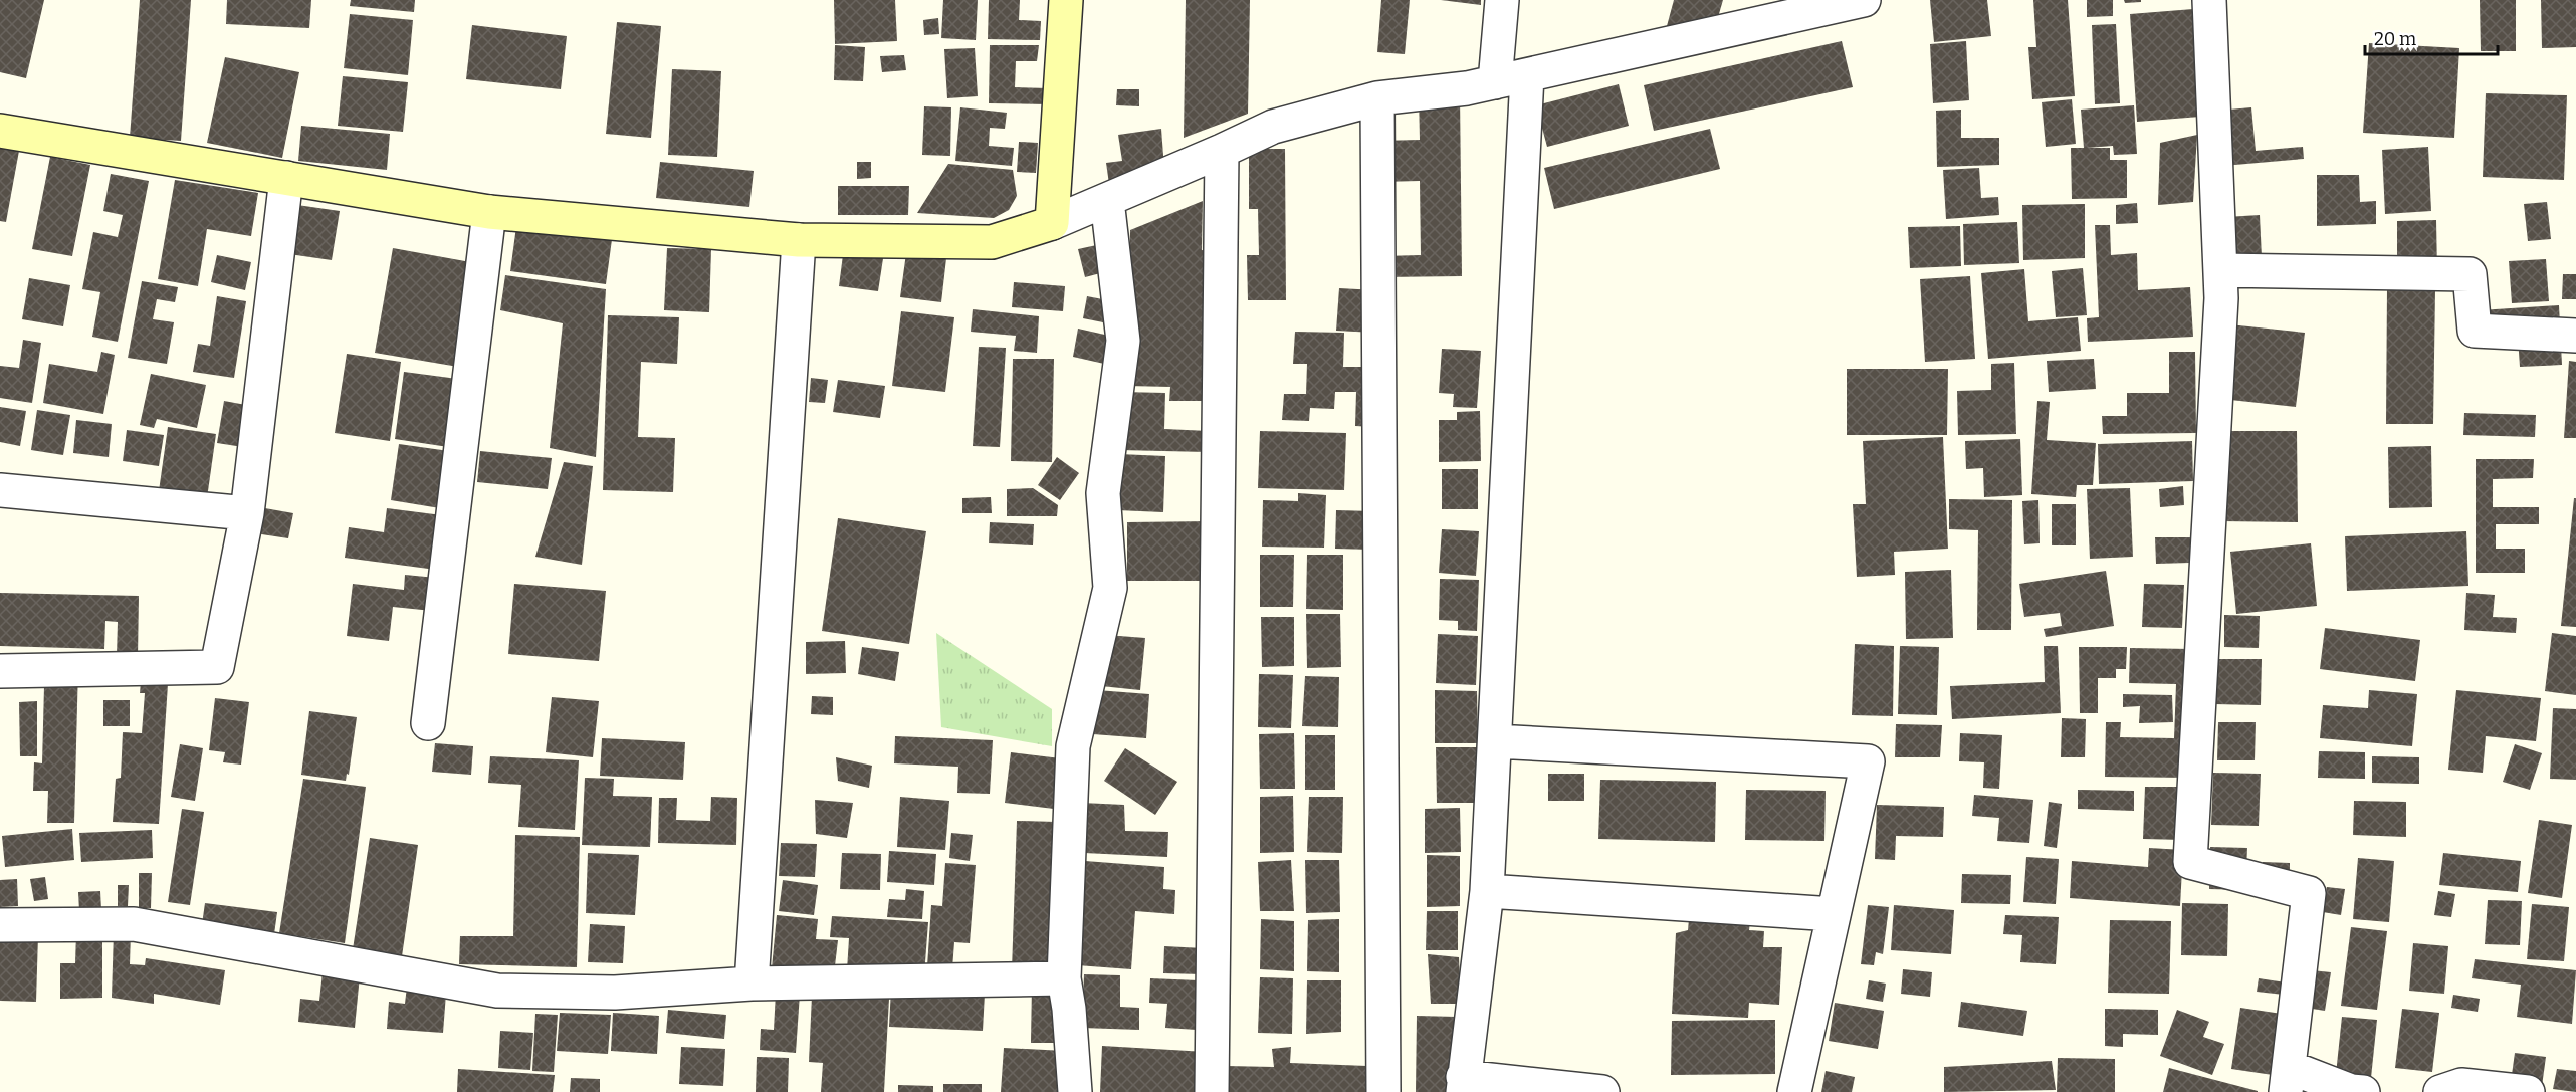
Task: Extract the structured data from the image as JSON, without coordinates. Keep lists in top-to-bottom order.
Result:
{
  "scale_bar": "20 m"
}
